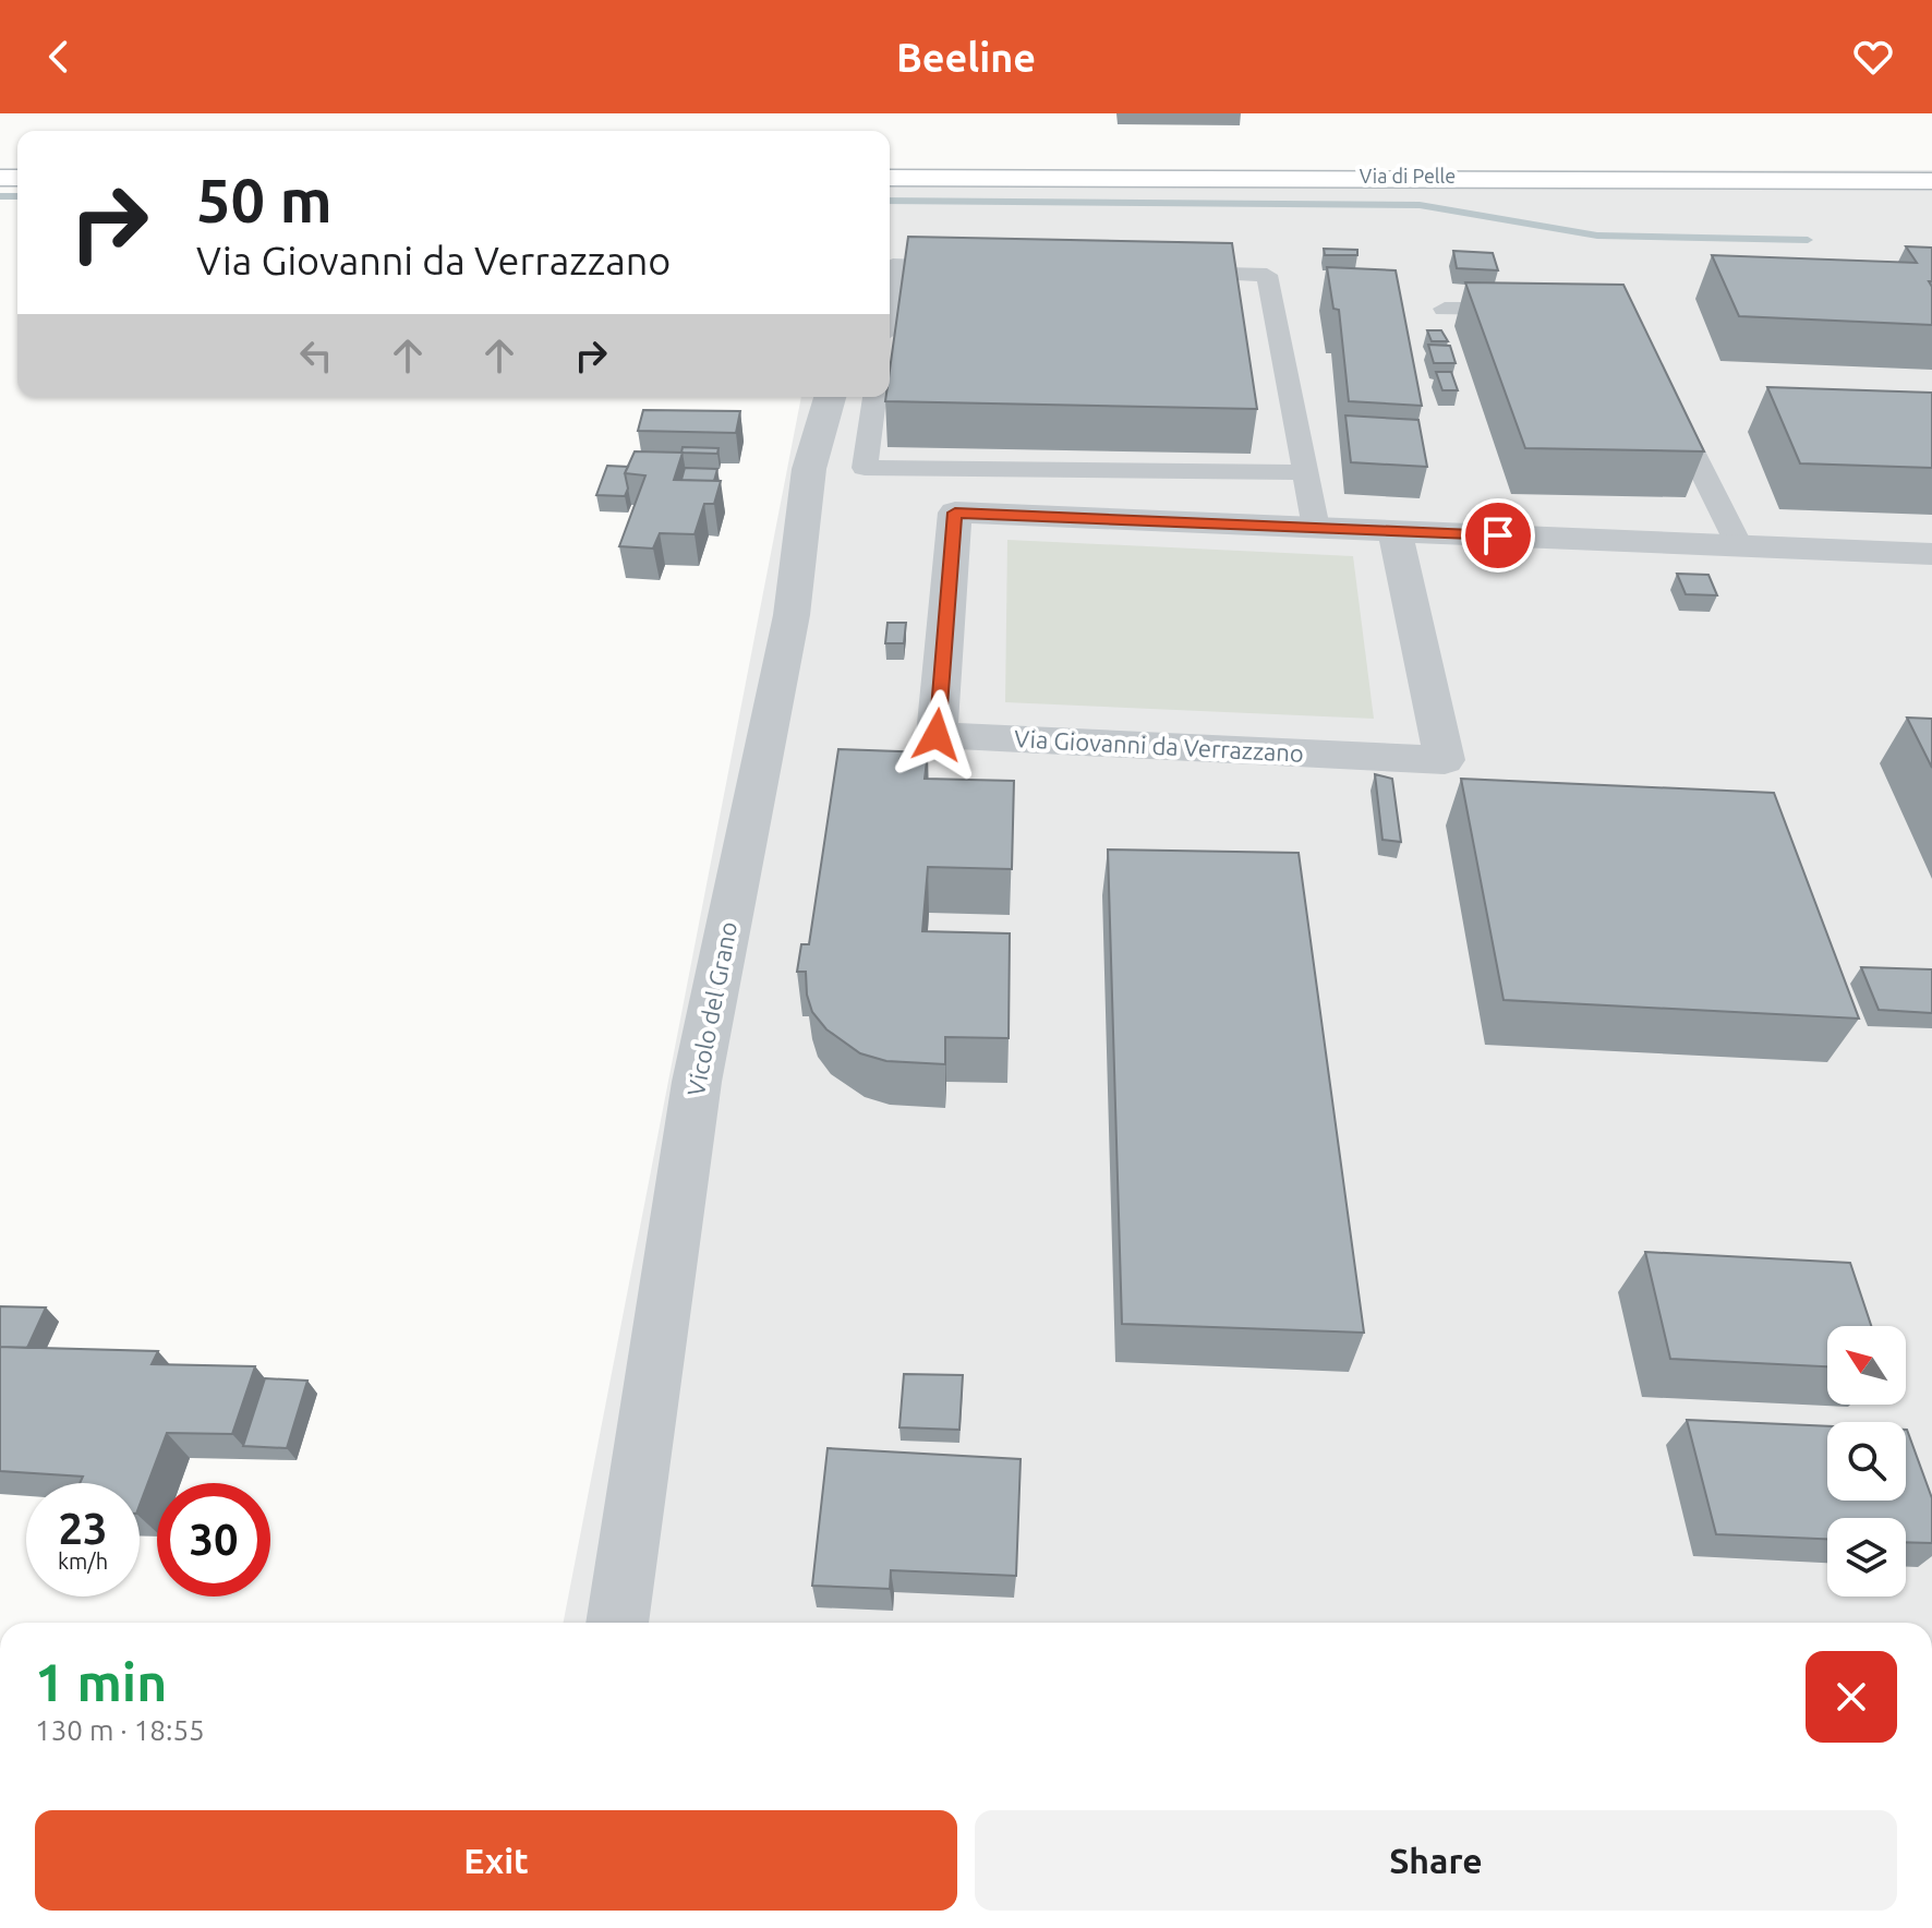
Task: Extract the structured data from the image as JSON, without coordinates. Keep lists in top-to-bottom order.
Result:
{
  "streets": {
    "street": ["Via di Pelle", "Via Giovanni da Verrazzano", "Vicolo del Grano"]
  },
  "north": "top left",
  "page": {
    "header": "Beeline",
    "turn": ["50 m", "Via Giovanni da Verrazzano"],
    "speed": "23 km/h",
    "limit": "30",
    "heading": ["1 min", "130 m · 18:55"],
    "buttons": ["Exit", "Share"]
  }
}
